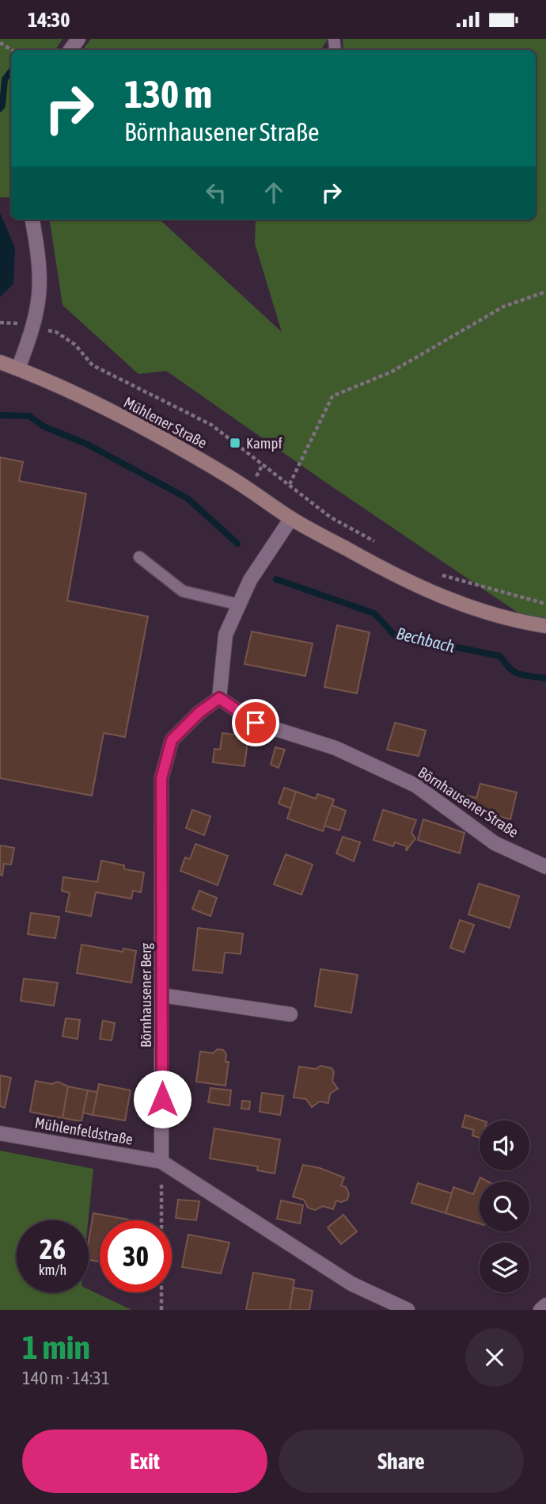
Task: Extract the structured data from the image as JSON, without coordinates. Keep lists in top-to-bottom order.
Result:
{
  "streets": {
    "main road": ["Mühlener Straße"],
    "street": ["Börnhausener Straße", "Börnhausener Berg", "Mühlenfeldstraße"]
  },
  "crossings": [
    ["Börnhausener Straße", "Börnhausener Berg"],
    ["Börnhausener Berg", "Mühlenfeldstraße"]
  ],
  "water": ["Bechbach"],
  "places": {
    "transit": ["Kampf"]
  },
  "page": {
    "status": "14:30",
    "turn": ["130 m", "Börnhausener Straße"],
    "speed": "26 km/h",
    "limit": "30",
    "heading": ["1 min", "140 m · 14:31"],
    "buttons": ["Exit", "Share"]
  }
}
